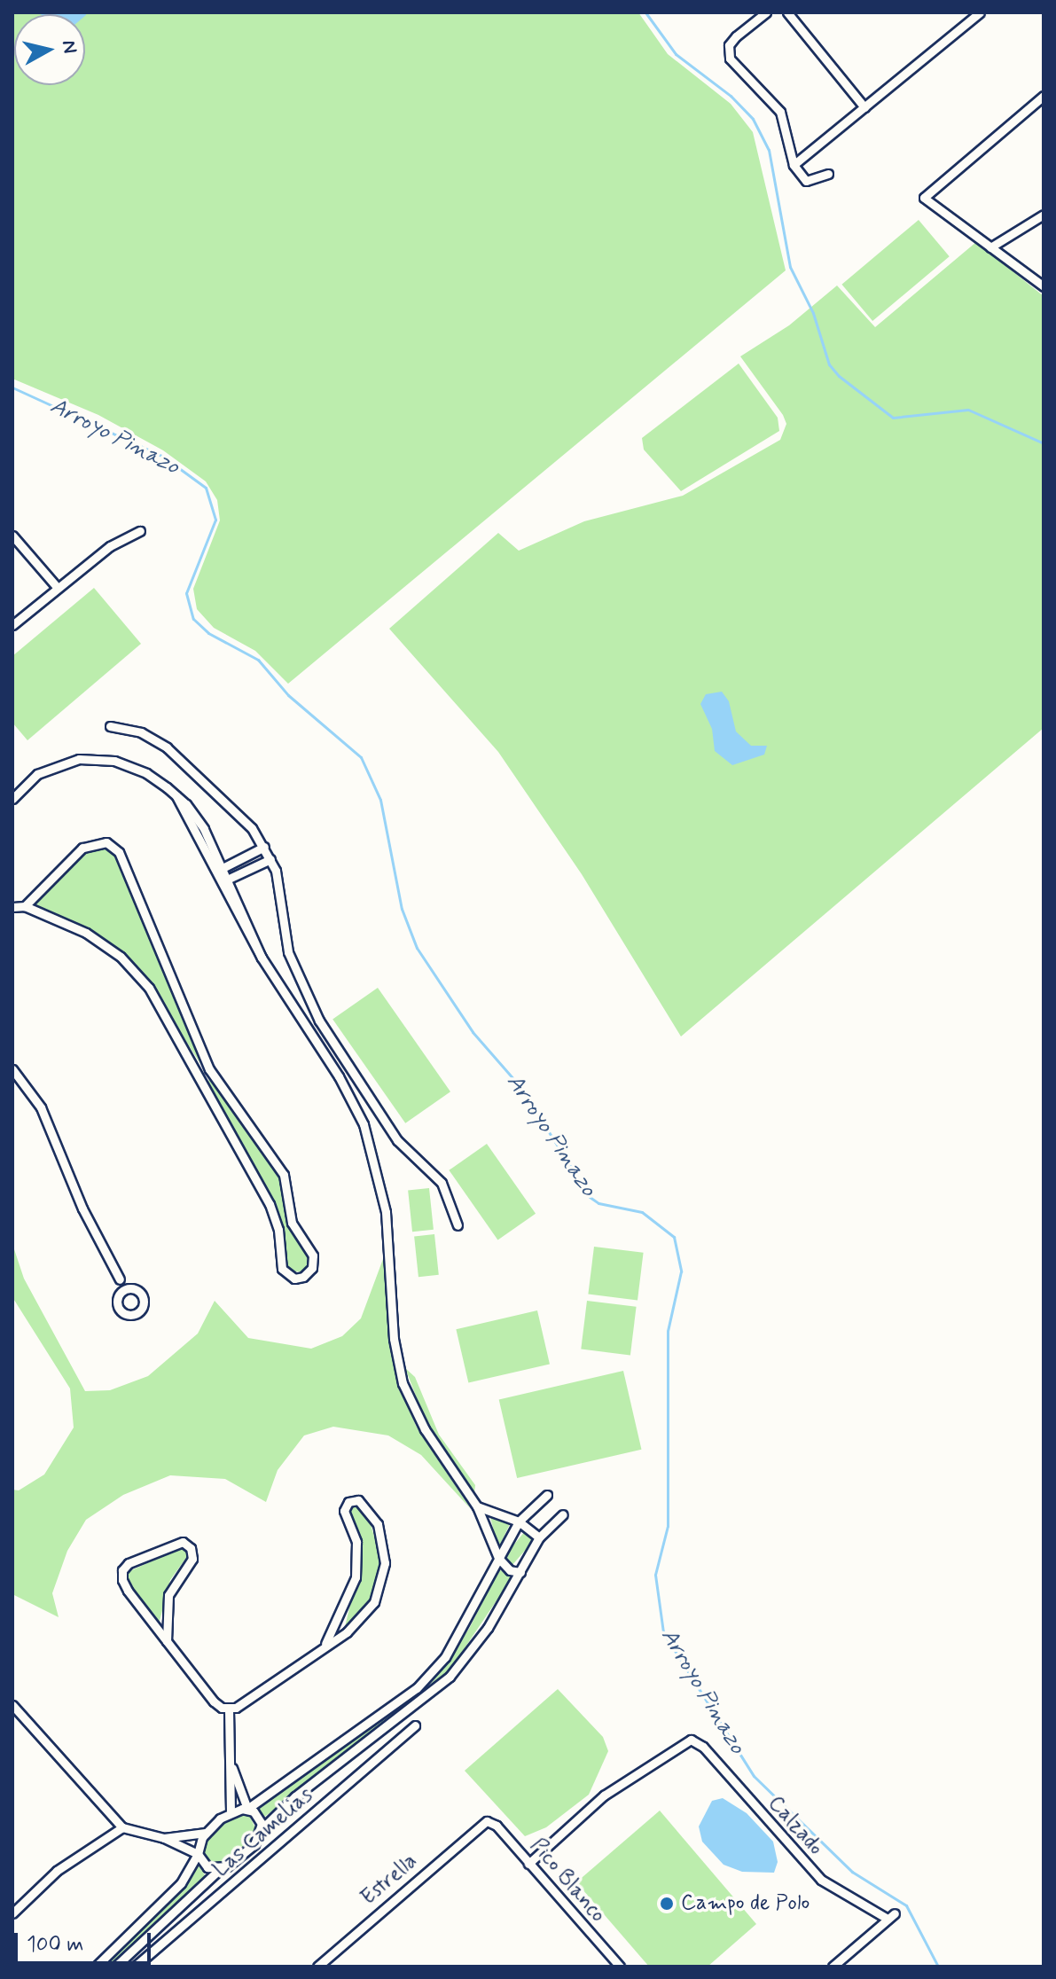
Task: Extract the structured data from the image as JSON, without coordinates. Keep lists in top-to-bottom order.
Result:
{
  "streets": {
    "street": [
      "Calzado",
      "Las Camelias",
      "Estrella",
      "Pico Blanco"
    ]
  },
  "crossings": [
    ["Calzado", "Pico Blanco"],
    ["Estrella", "Pico Blanco"]
  ],
  "water": ["Arroyo Pinazo"],
  "places": ["Campo de Polo"],
  "scale_bar": "100 m",
  "north": "right"
}
